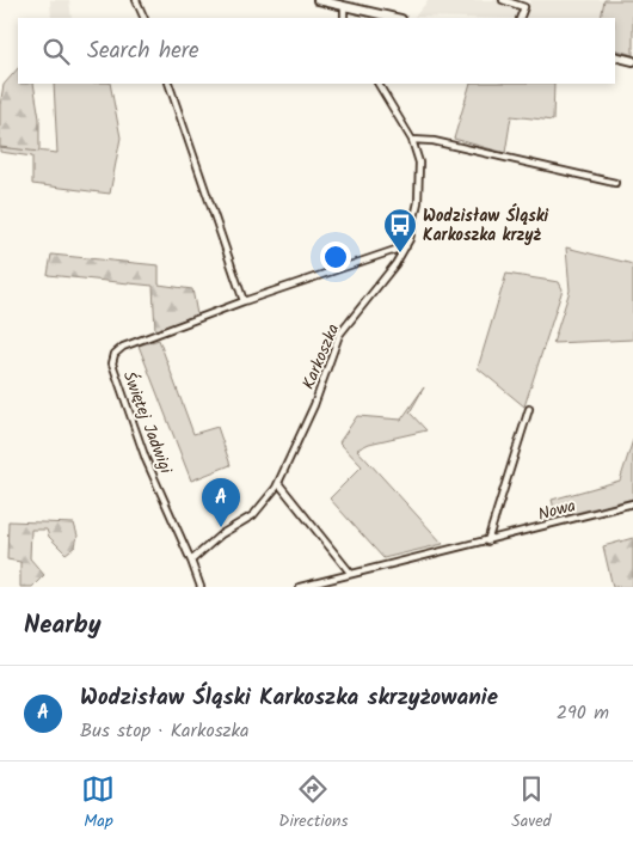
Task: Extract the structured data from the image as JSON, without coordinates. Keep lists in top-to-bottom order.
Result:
{
  "streets": {
    "street": ["Karkoszka", "Świętej Jadwigi", "Nowa"]
  },
  "crossings": [
    ["Karkoszka", "Świętej Jadwigi"]
  ],
  "places": {
    "bus stop": ["Wodzisław Śląski Karkoszka krzyż"]
  },
  "page": {
    "search": "Search here",
    "pins": "A",
    "heading": "Nearby",
    "list": [
      {
        "mark": "A",
        "name": "Wodzisław Śląski Karkoszka skrzyżowanie",
        "note": "Bus stop · Karkoszka",
        "value": "290 m"
      }
    ],
    "nav": ["Map", "Directions", "Saved"]
  }
}
